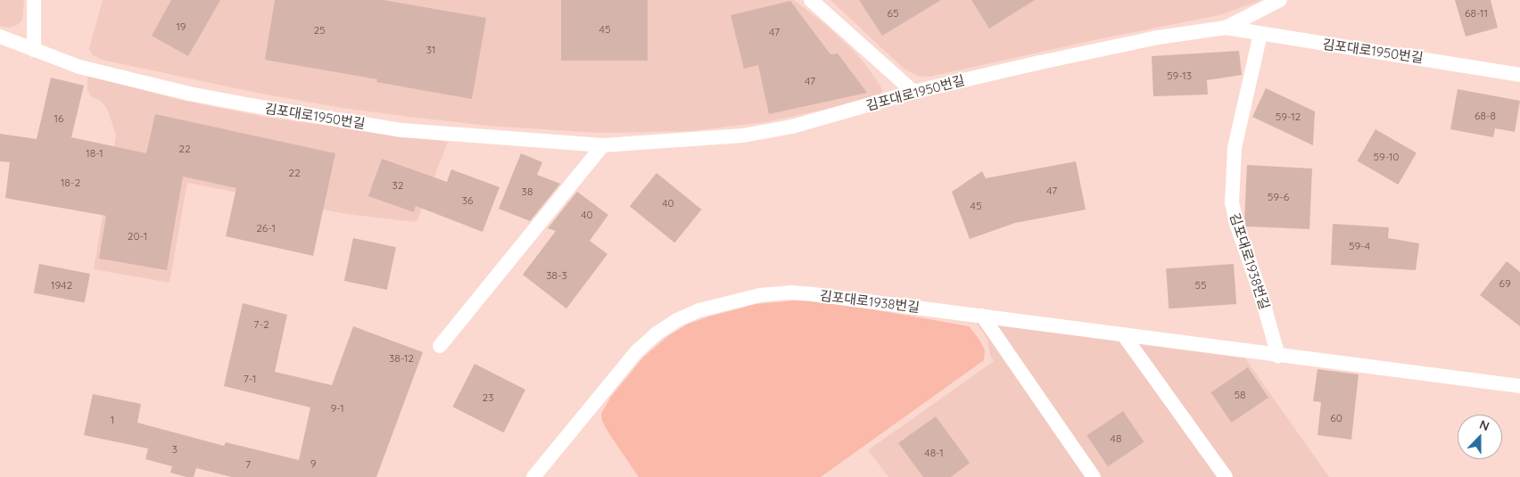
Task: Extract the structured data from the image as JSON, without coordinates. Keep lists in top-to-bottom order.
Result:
{
  "streets": {
    "lane": ["김포대로1950번길", "김포대로1938번길"]
  },
  "crossings": [
    ["김포대로1950번길", "김포대로1938번길"]
  ],
  "house_numbers": [
    "65",
    "68-11",
    "19",
    "45",
    "25",
    "47",
    "31",
    "59-13",
    "47",
    "68-8",
    "59-12",
    "16",
    "22",
    "18-1",
    "59-10",
    "22",
    "18-2",
    "32",
    "47",
    "38",
    "59-6",
    "36",
    "40",
    "45",
    "40",
    "26-1",
    "20-1",
    "59-4",
    "38-3",
    "69",
    "1942",
    "55",
    "7-2",
    "38-12",
    "7-1",
    "58",
    "23",
    "9-1",
    "60",
    "1",
    "48",
    "3",
    "48-1",
    "9",
    "7"
  ],
  "north": "top"
}
